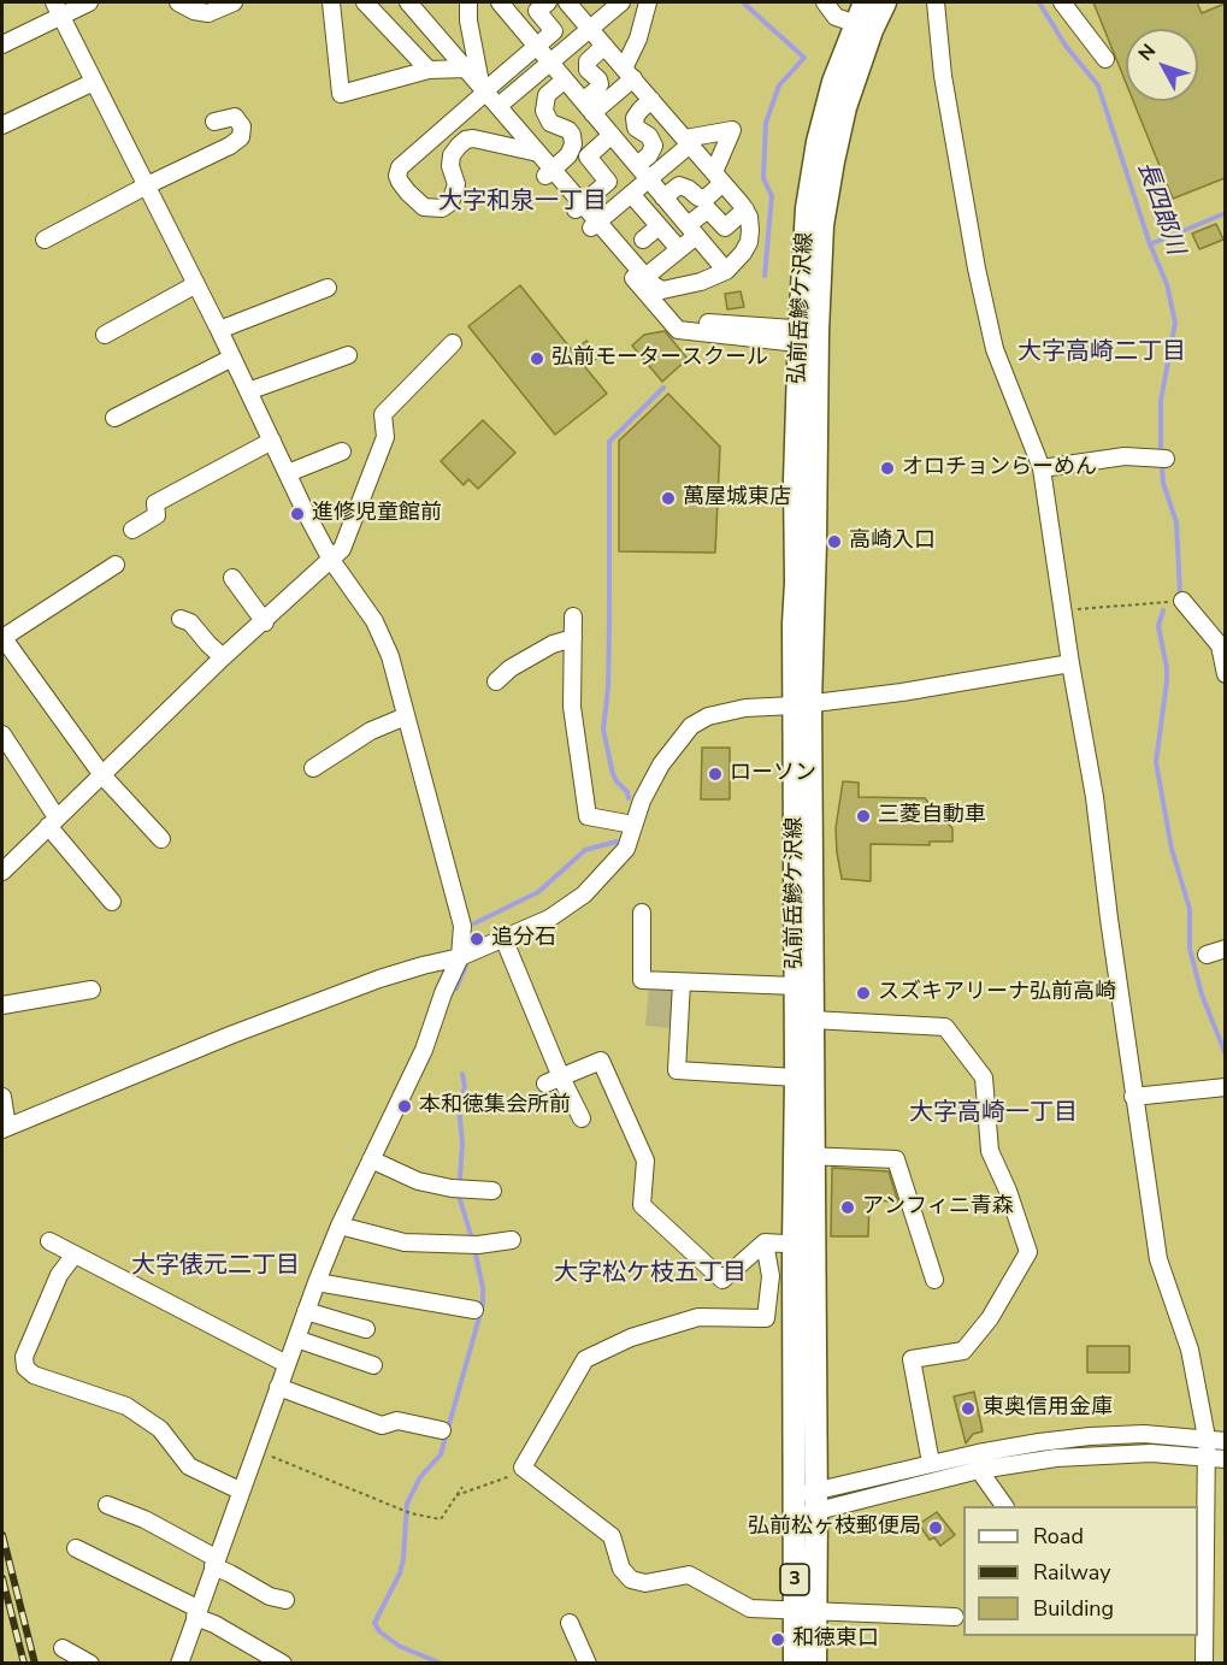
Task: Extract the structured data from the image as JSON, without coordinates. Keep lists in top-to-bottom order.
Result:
{
  "streets": {
    "main road": ["弘前岳鰺ケ沢線", "3"]
  },
  "crossings": [
    ["弘前岳鰺ケ沢線", "3"]
  ],
  "districts": [
    "大字和泉一丁目",
    "大字高崎二丁目",
    "大字高崎一丁目",
    "大字俵元二丁目",
    "大字松ケ枝五丁目"
  ],
  "water": ["長四郎川"],
  "places": [
    "弘前モータースクール",
    "オロチョンらーめん",
    "萬屋城東店",
    "進修児童館前",
    "高崎入口",
    "ローソン",
    "三菱自動車",
    "追分石",
    "スズキアリーナ弘前高崎",
    "本和徳集会所前",
    "アンフィニ青森",
    "東奥信用金庫",
    "弘前松ヶ枝郵便局",
    "和徳東口"
  ],
  "legend": ["Road", "Railway", "Building"],
  "north": "top left"
}
